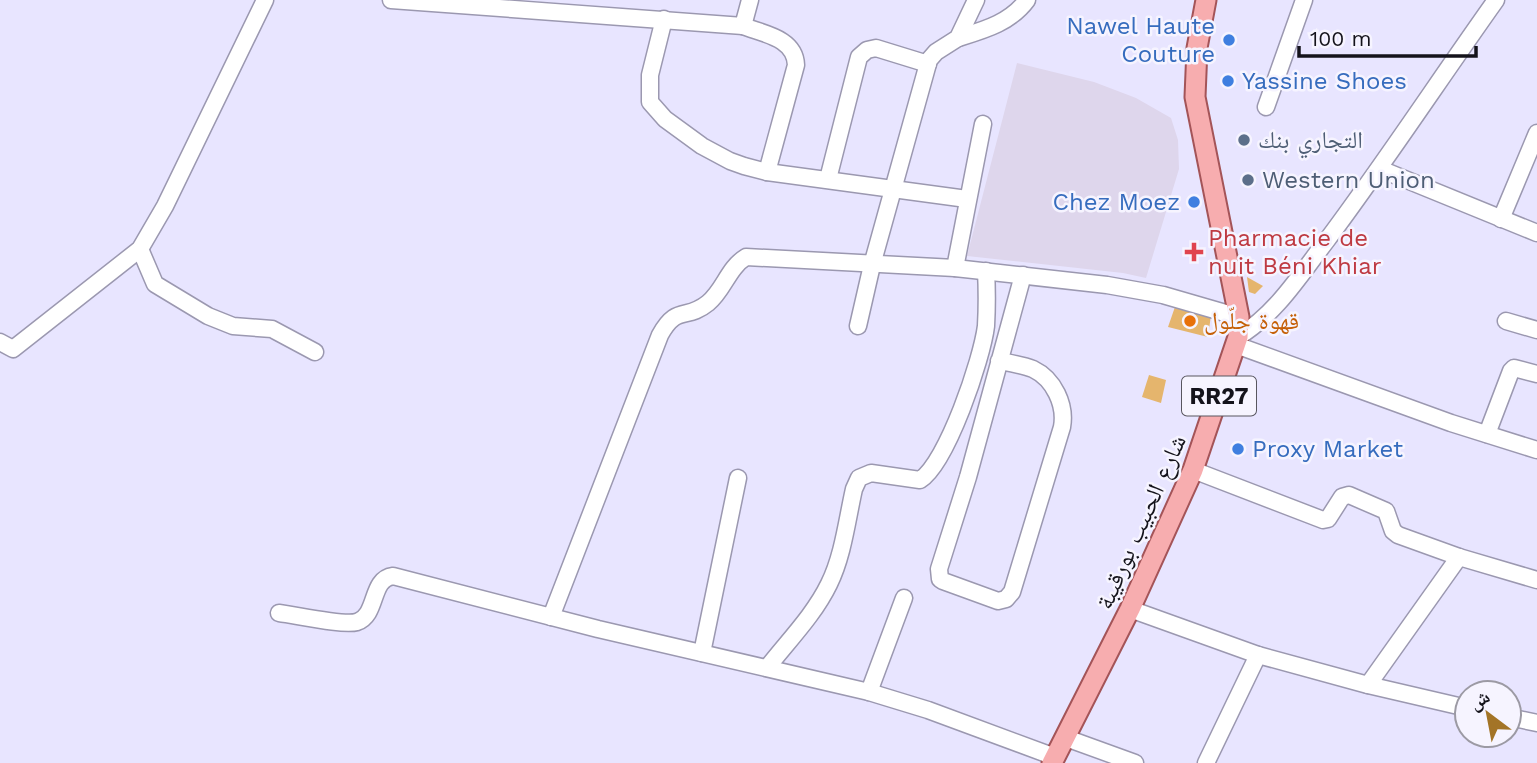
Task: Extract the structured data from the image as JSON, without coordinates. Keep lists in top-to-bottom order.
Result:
{
  "streets": {
    "main road": ["RR27", "شارع الحبيب بورقيبة"]
  },
  "places": {
    "other": [
      "Nawel Haute Couture",
      "Yassine Shoes",
      "التجاري بنك",
      "Western Union",
      "Chez Moez",
      "قهوة جلّول",
      "Proxy Market"
    ],
    "health": ["Pharmacie de nuit Béni Khiar"]
  },
  "scale_bar": "100 m",
  "north": "top left"
}
